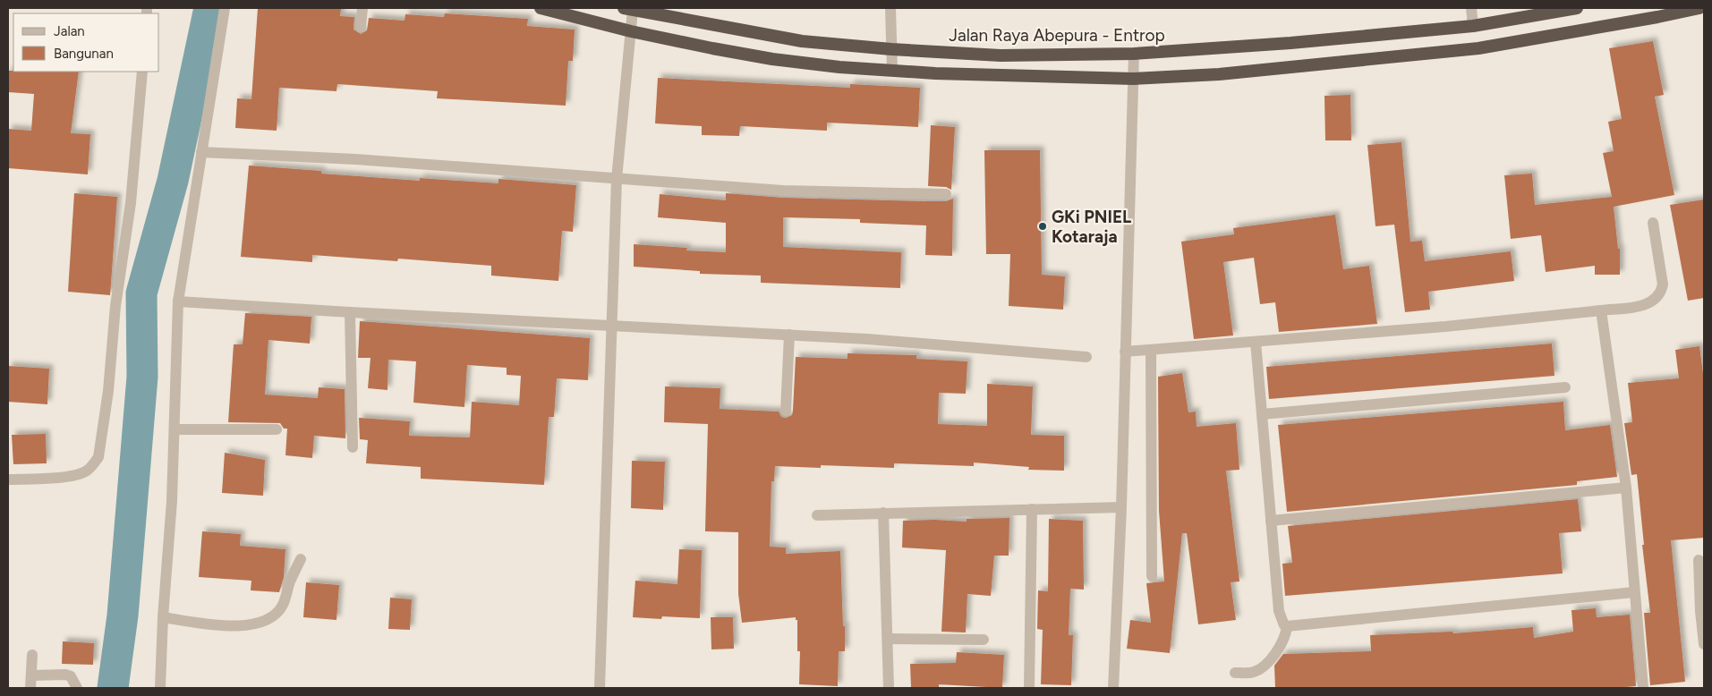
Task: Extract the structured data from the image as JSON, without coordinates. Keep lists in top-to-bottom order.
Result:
{
  "streets": {
    "highway": ["Jalan Raya Abepura - Entrop"]
  },
  "places": ["GKi PNIEL Kotaraja"],
  "legend": ["Jalan", "Bangunan"]
}
